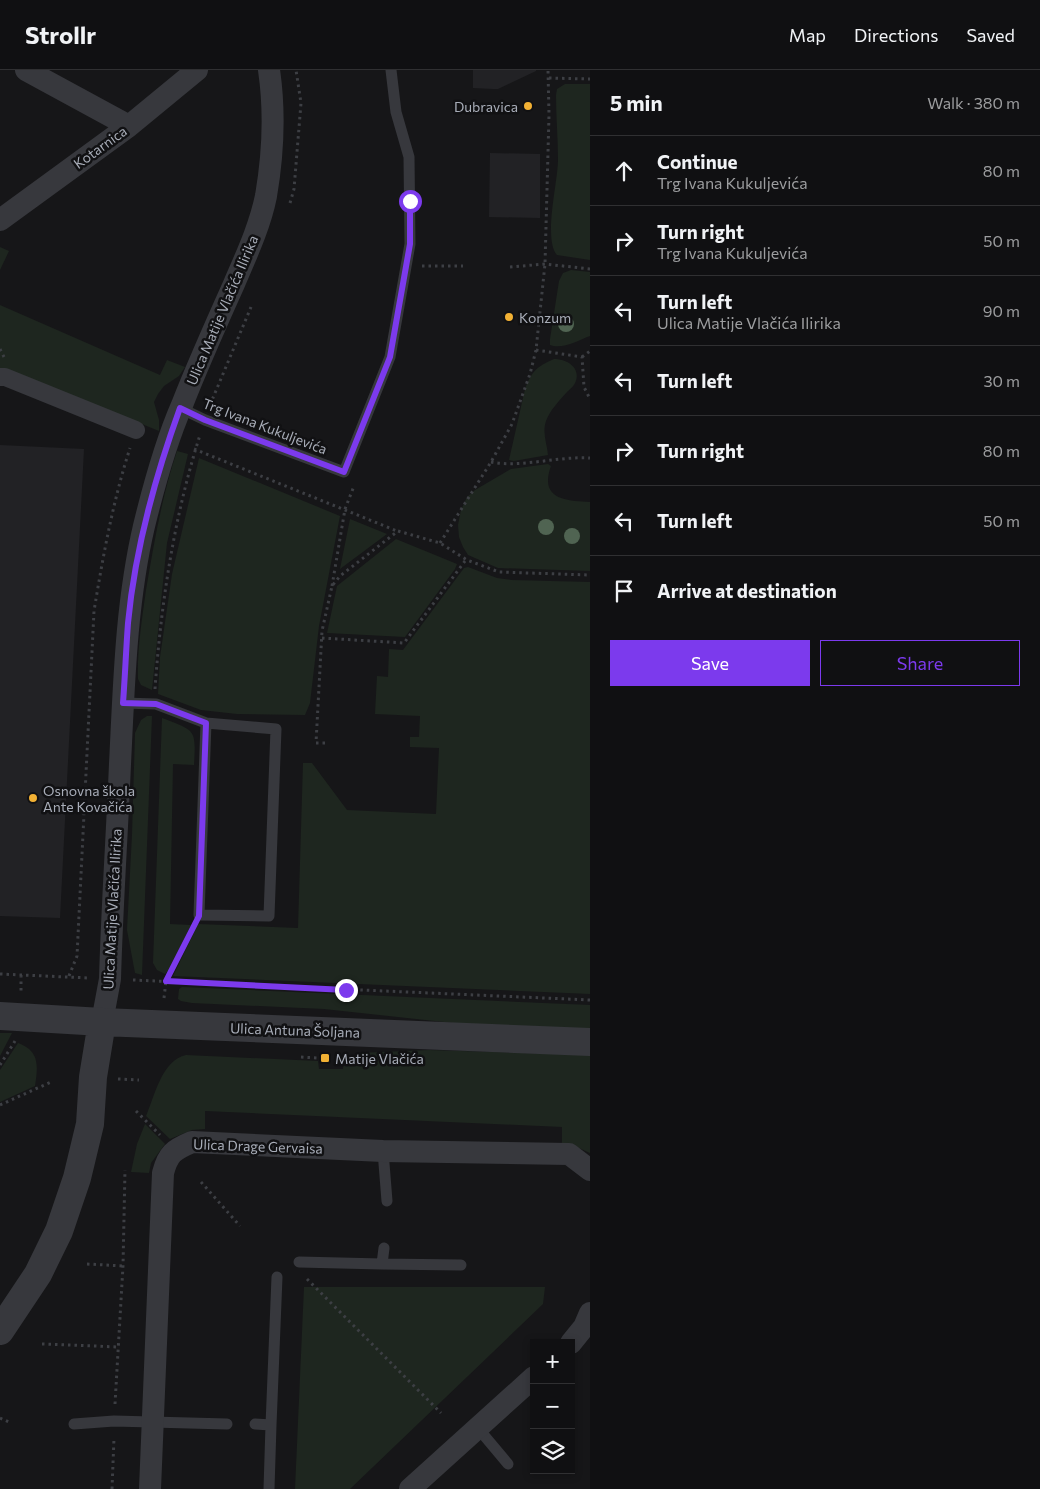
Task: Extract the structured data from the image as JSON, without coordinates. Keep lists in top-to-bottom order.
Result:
{
  "streets": {
    "street": [
      "Kotarnica",
      "Ulica Matije Vlačića Ilirika",
      "Ulica Antuna Šoljana",
      "Ulica Drage Gervaisa"
    ],
    "lane": ["Trg Ivana Kukuljevića"]
  },
  "crossings": [
    ["Ulica Matije Vlačića Ilirika", "Trg Ivana Kukuljevića"],
    ["Ulica Matije Vlačića Ilirika", "Ulica Antuna Šoljana"]
  ],
  "places": {
    "other": ["Dubravica", "Konzum", "Osnovna škola Ante Kovačića"],
    "transit": ["Matije Vlačića"]
  },
  "page": {
    "header": "Strollr",
    "nav": ["Map", "Directions", "Saved"],
    "heading": ["5 min", "Walk · 380 m"],
    "list": [
      ["Continue", "Trg Ivana Kukuljevića", "80 m"],
      ["Turn right", "Trg Ivana Kukuljevića", "50 m"],
      ["Turn left", "Ulica Matije Vlačića Ilirika", "90 m"],
      ["Turn left", "30 m"],
      ["Turn right", "80 m"],
      ["Turn left", "50 m"],
      "Arrive at destination"
    ],
    "buttons": ["Save", "Share"],
    "map_buttons": ["+", "−"]
  }
}
